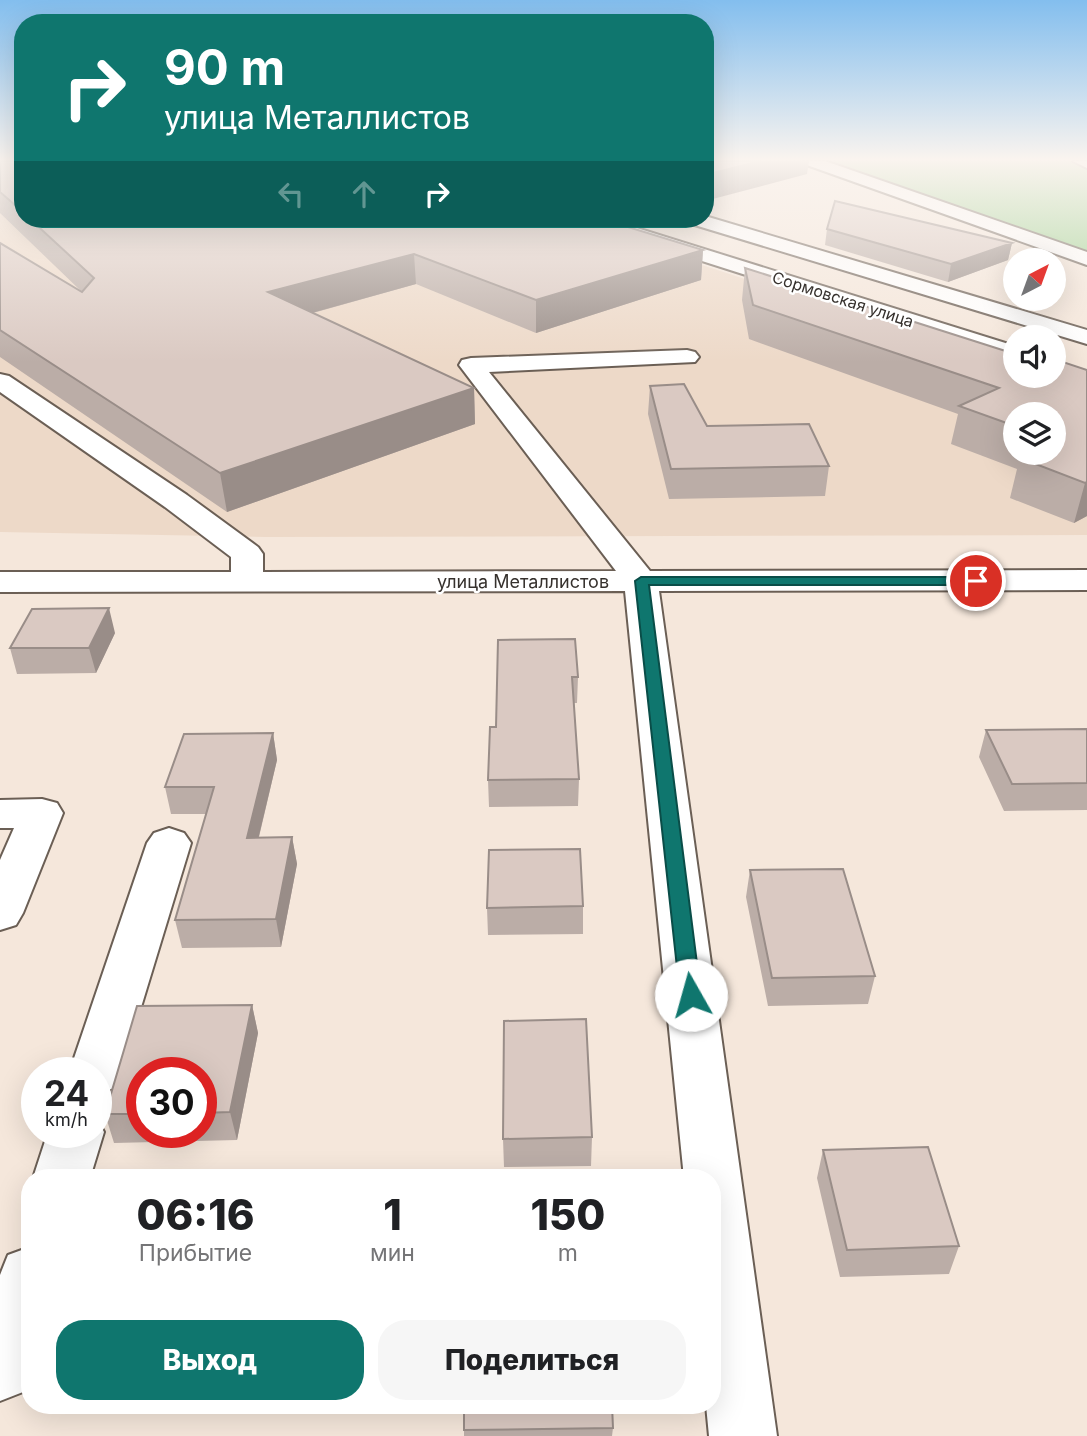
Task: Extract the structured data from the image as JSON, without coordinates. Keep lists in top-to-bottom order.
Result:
{
  "streets": {
    "street": ["Сормовская улица", "улица Металлистов"]
  },
  "north": "top right",
  "page": {
    "turn": ["90 m", "улица Металлистов"],
    "speed": "24 km/h",
    "limit": "30",
    "eta": [
      "06:16",
      "Прибытие",
      "1",
      "мин",
      "150",
      "m"
    ],
    "buttons": ["Выход", "Поделиться"]
  }
}
